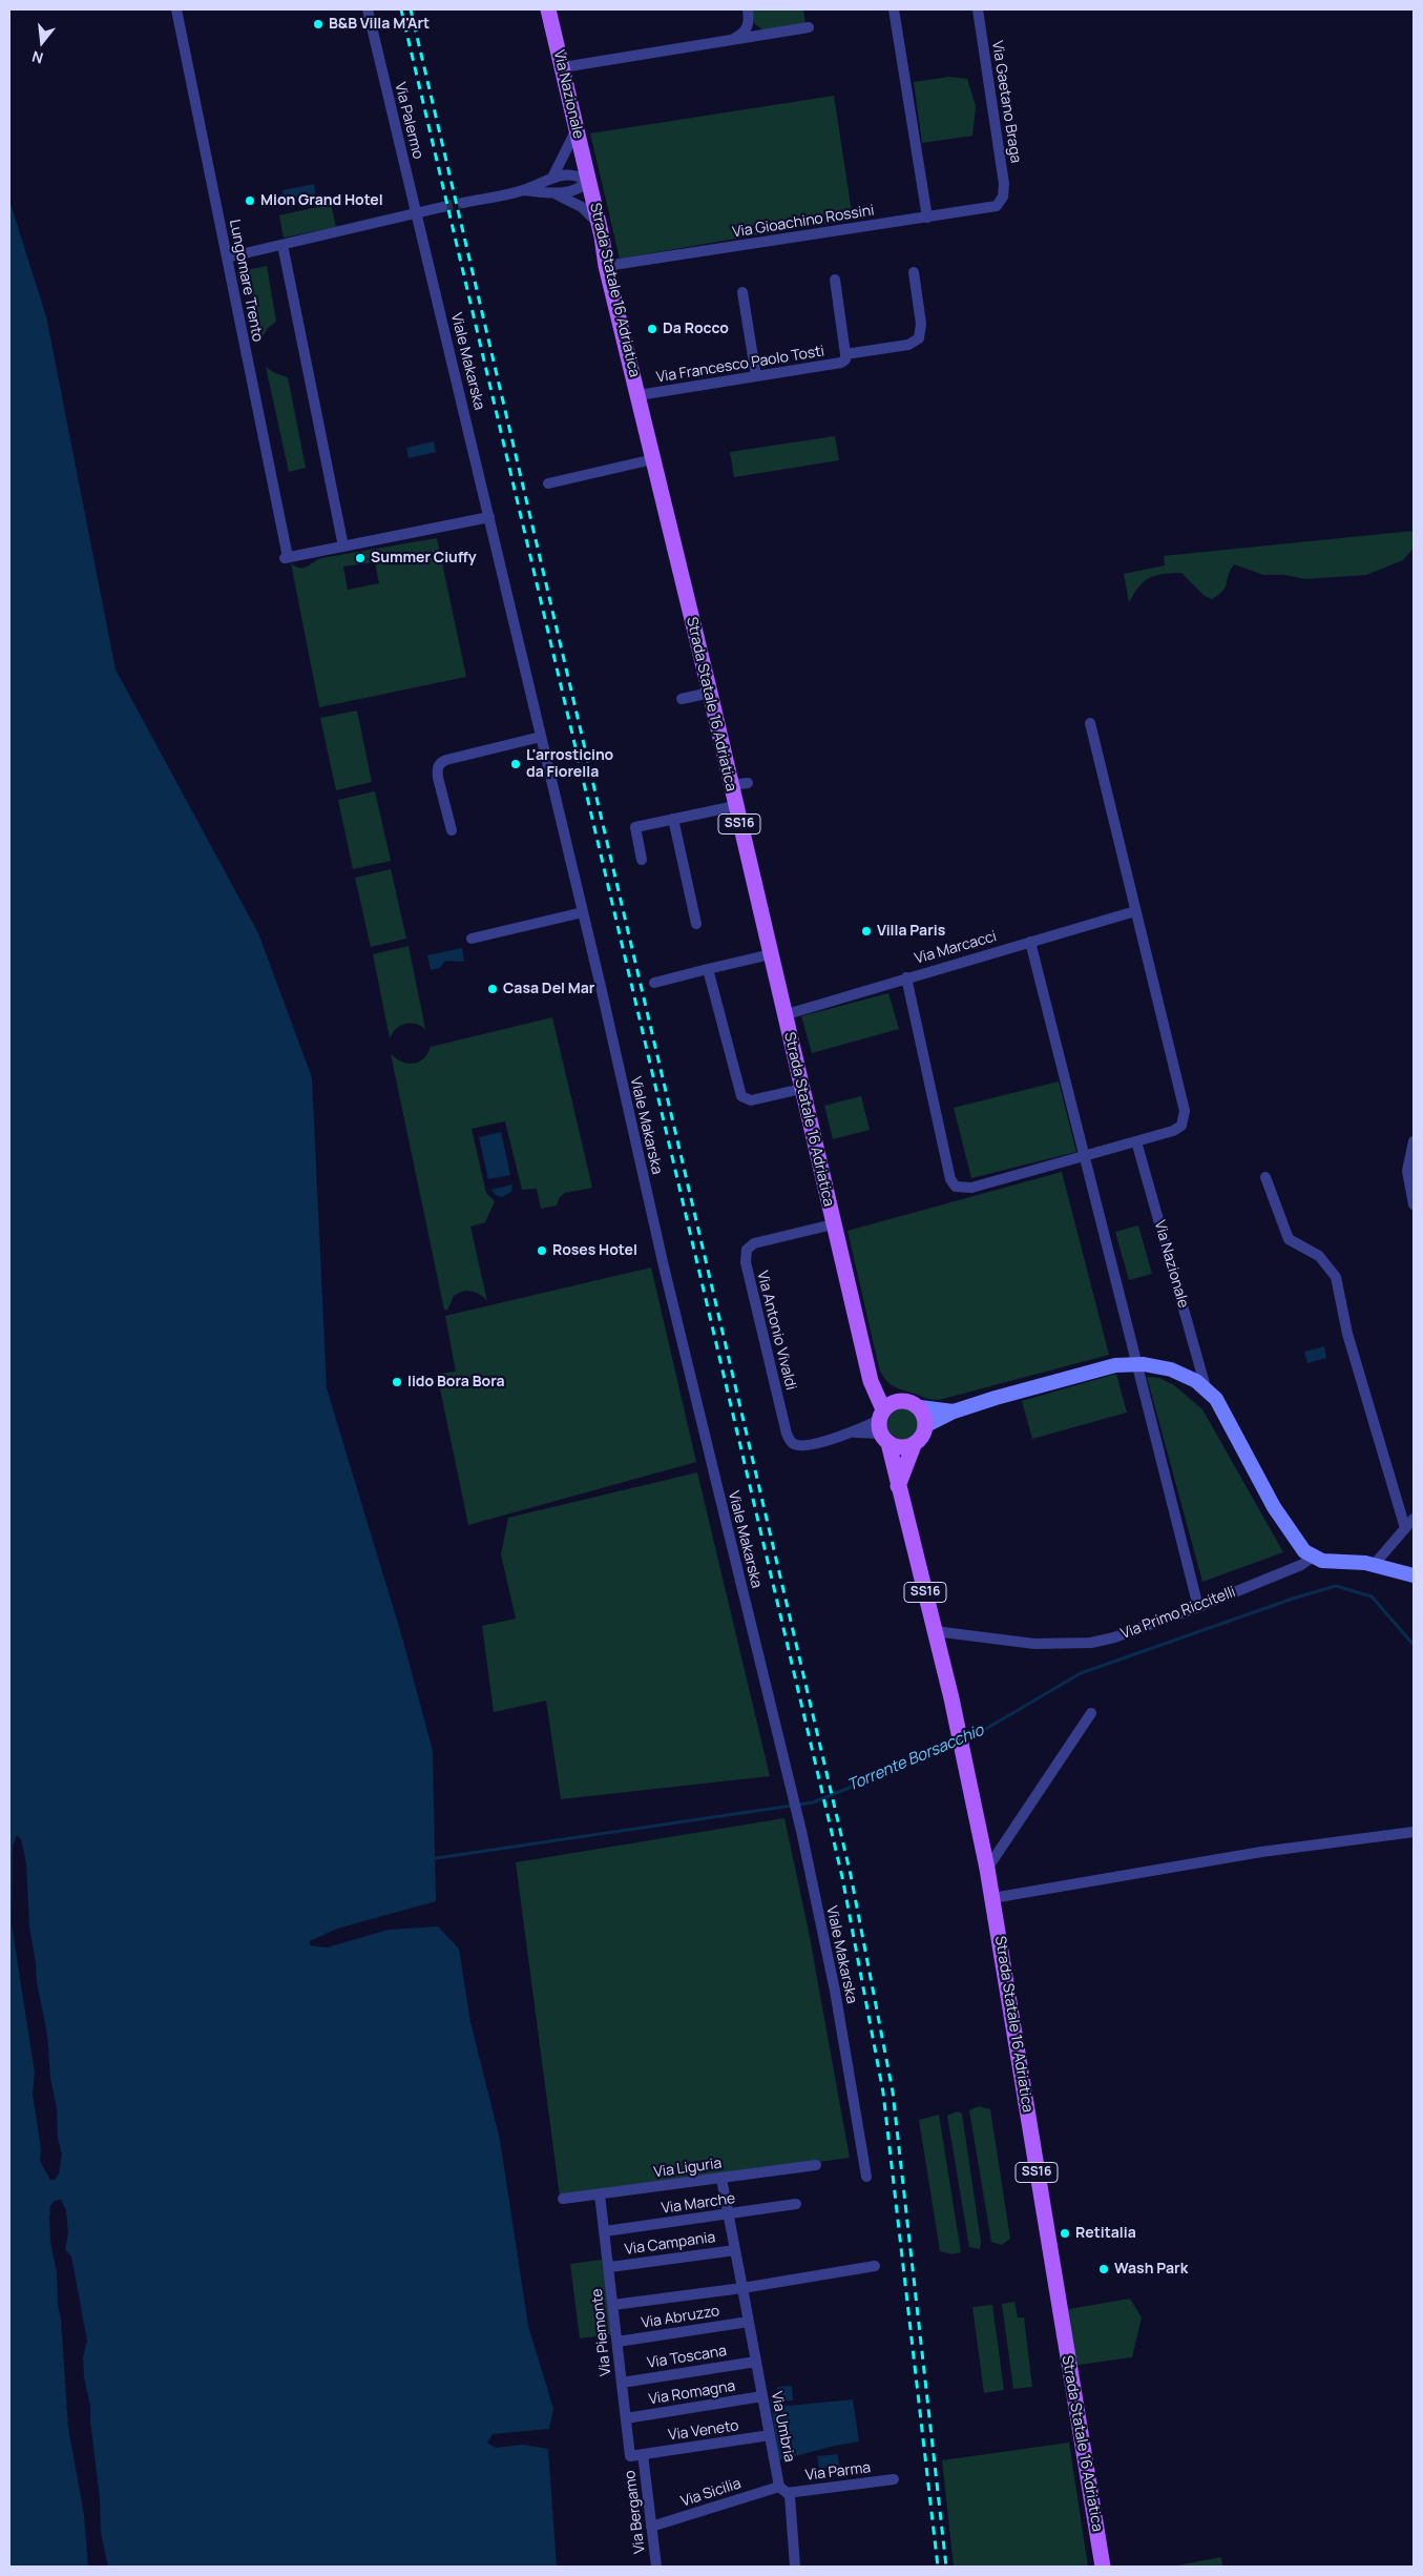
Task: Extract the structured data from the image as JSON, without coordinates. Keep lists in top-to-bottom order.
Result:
{
  "streets": {
    "main road": ["Via Nazionale", "Strada Statale 16 Adriatica", "SS16"],
    "street": [
      "Via Gaetano Braga",
      "Via Palermo",
      "Via Gioachino Rossini",
      "Lungomare Trento",
      "Viale Makarska",
      "Via Francesco Paolo Tosti",
      "Via Marcacci",
      "Via Antonio Vivaldi",
      "Via Primo Riccitelli",
      "Via Liguria",
      "Via Marche",
      "Via Campania",
      "Via Abruzzo",
      "Via Piemonte",
      "Via Toscana",
      "Via Romagna",
      "Via Umbria",
      "Via Veneto",
      "Via Parma",
      "Via Sicilia",
      "Via Bergamo"
    ]
  },
  "crossings": [
    ["Via Nazionale", "Strada Statale 16 Adriatica"],
    ["Via Nazionale", "Via Primo Riccitelli"],
    ["Via Gaetano Braga", "Via Gioachino Rossini"],
    ["Via Palermo", "Viale Makarska"],
    ["Via Gioachino Rossini", "Strada Statale 16 Adriatica"],
    ["Strada Statale 16 Adriatica", "Via Francesco Paolo Tosti"],
    ["Strada Statale 16 Adriatica", "Via Marcacci"],
    ["Strada Statale 16 Adriatica", "Via Antonio Vivaldi"],
    ["Strada Statale 16 Adriatica", "Via Primo Riccitelli"],
    ["Via Liguria", "Via Piemonte"],
    ["Via Liguria", "Via Umbria"],
    ["Via Marche", "Via Piemonte"],
    ["Via Marche", "Via Umbria"],
    ["Via Campania", "Via Piemonte"],
    ["Via Campania", "Via Umbria"],
    ["Via Abruzzo", "Via Piemonte"],
    ["Via Abruzzo", "Via Umbria"],
    ["Via Piemonte", "Via Toscana"],
    ["Via Piemonte", "Via Romagna"],
    ["Via Piemonte", "Via Veneto"],
    ["Via Piemonte", "Via Bergamo"],
    ["Via Toscana", "Via Umbria"],
    ["Via Romagna", "Via Umbria"],
    ["Via Umbria", "Via Veneto"],
    ["Via Umbria", "Via Parma"],
    ["Via Umbria", "Via Sicilia"],
    ["Via Veneto", "Via Bergamo"],
    ["Via Parma", "Via Sicilia"],
    ["Via Sicilia", "Via Bergamo"]
  ],
  "water": ["Torrente Borsacchio"],
  "places": [
    "B&B Villa M'Art",
    "Mion Grand Hotel",
    "Da Rocco",
    "Summer Ciuffy",
    "L'arrosticino da Fiorella",
    "Villa Paris",
    "Casa Del Mar",
    "Roses Hotel",
    "lido Bora Bora",
    "Retitalia",
    "Wash Park"
  ],
  "north": "bottom"
}
